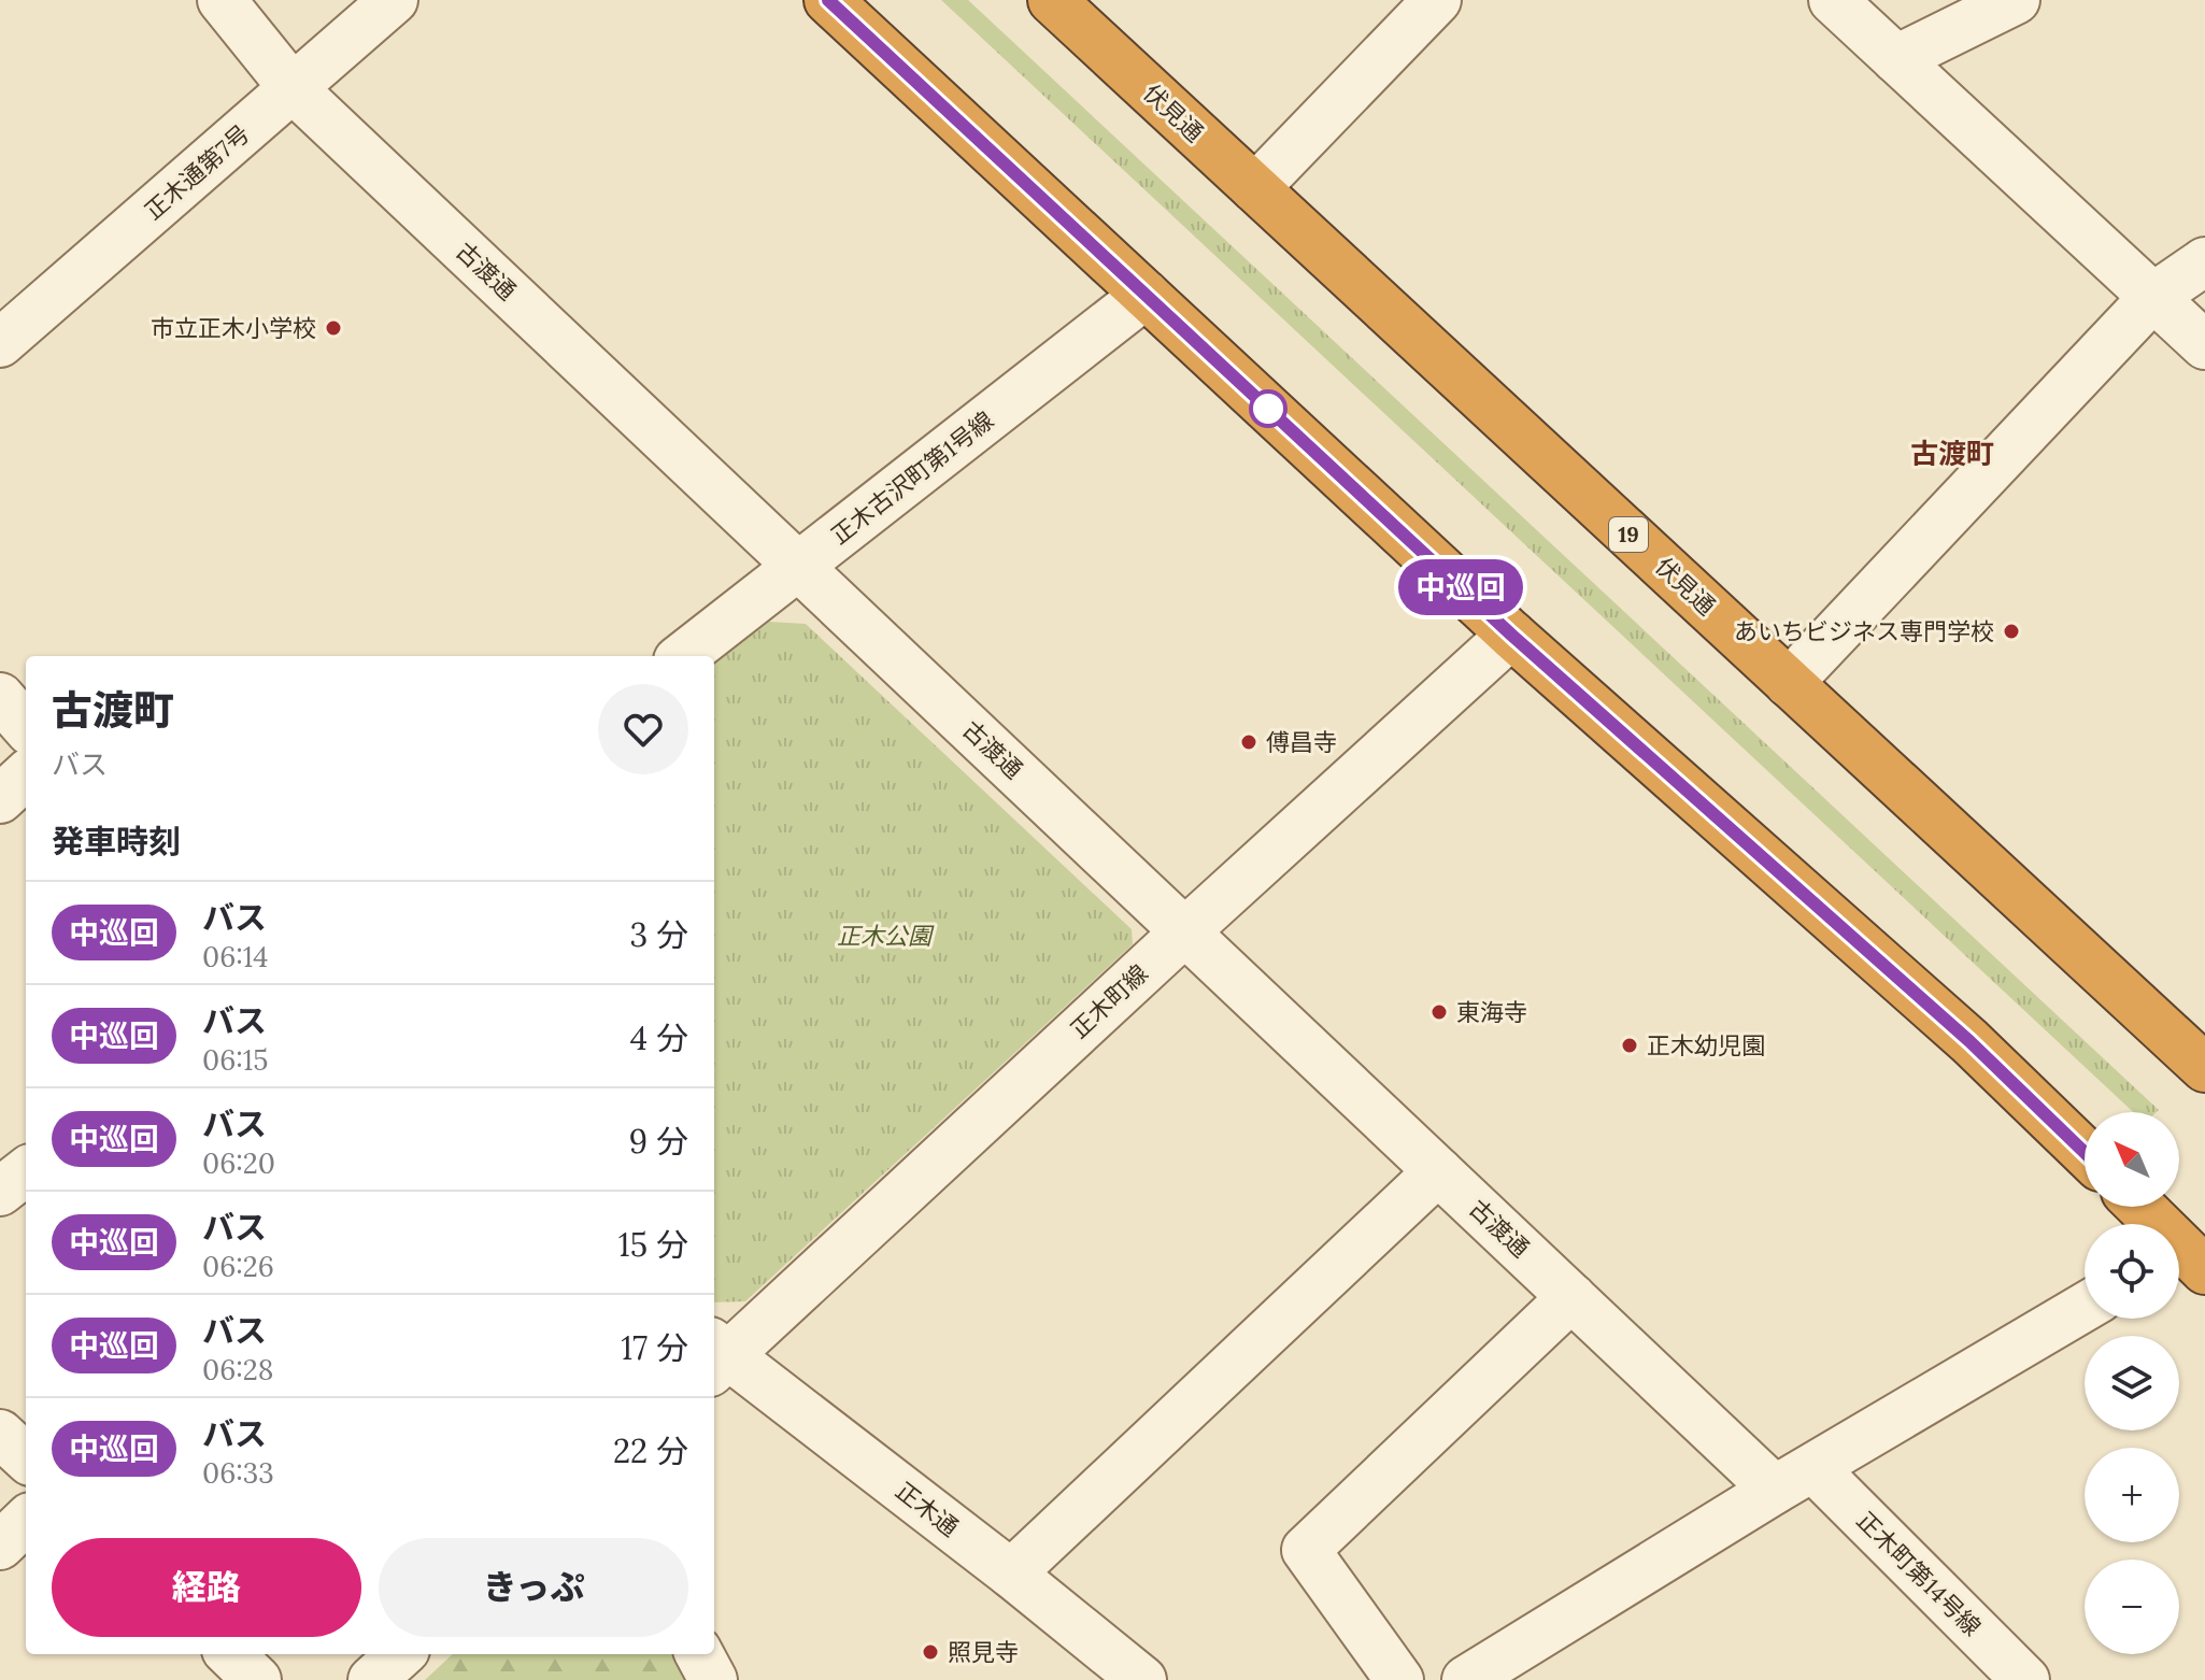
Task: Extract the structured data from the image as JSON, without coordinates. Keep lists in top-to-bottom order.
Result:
{
  "streets": {
    "highway": ["伏見通", "19"],
    "street": [
      "正木通第7号",
      "古渡通",
      "正木古沢町第1号線",
      "正木町線",
      "正木通",
      "正木町第14号線"
    ]
  },
  "crossings": [
    ["正木通第7号", "古渡通"],
    ["古渡通", "正木古沢町第1号線"],
    ["古渡通", "正木町線"],
    ["古渡通", "正木町第14号線"],
    ["正木町線", "正木通"]
  ],
  "districts": ["古渡町"],
  "parks": ["正木公園"],
  "places": [
    "市立正木小学校",
    "あいちビジネス専門学校",
    "傅昌寺",
    "東海寺",
    "正木幼児園",
    "照見寺"
  ],
  "lines": ["bus line 中巡回"],
  "north": "top left",
  "page": {
    "on_map": "中巡回",
    "heading": [
      ["古渡町", "バス"],
      "発車時刻"
    ],
    "list": [
      {
        "mark": "中巡回",
        "name": "バス",
        "note": "06:14",
        "value": "3 分"
      },
      {
        "mark": "中巡回",
        "name": "バス",
        "note": "06:15",
        "value": "4 分"
      },
      {
        "mark": "中巡回",
        "name": "バス",
        "note": "06:20",
        "value": "9 分"
      },
      {
        "mark": "中巡回",
        "name": "バス",
        "note": "06:26",
        "value": "15 分"
      },
      {
        "mark": "中巡回",
        "name": "バス",
        "note": "06:28",
        "value": "17 分"
      },
      {
        "mark": "中巡回",
        "name": "バス",
        "note": "06:33",
        "value": "22 分"
      }
    ],
    "map_buttons": ["+", "−"],
    "buttons": ["経路", "きっぷ"]
  }
}
